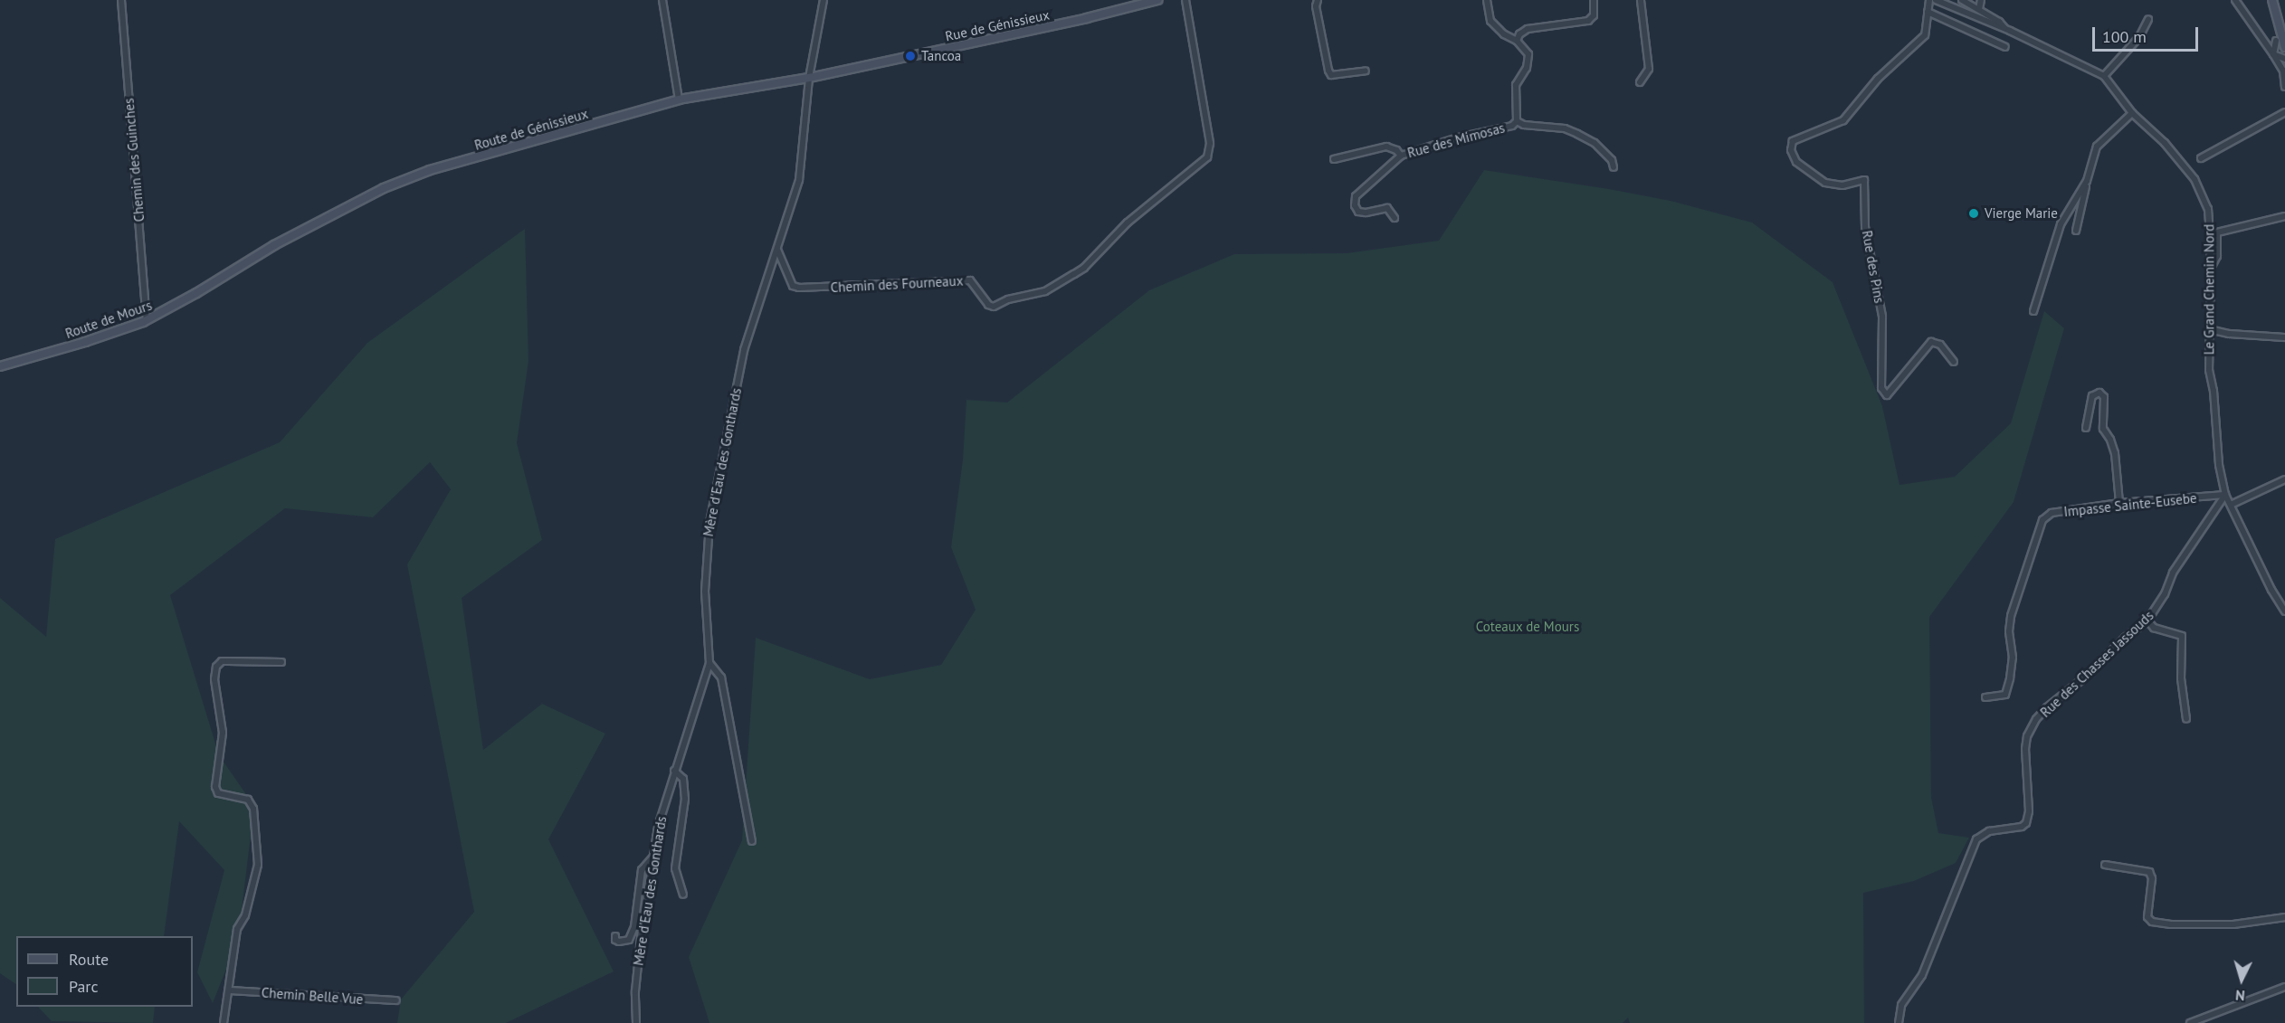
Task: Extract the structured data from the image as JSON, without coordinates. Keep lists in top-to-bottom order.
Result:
{
  "streets": {
    "street": [
      "Rue de Génissieux",
      "Route de Génissieux",
      "Rue des Mimosas",
      "Chemin des Guinches",
      "Rue des Pins",
      "Chemin des Fourneaux",
      "Le Grand Chemin Nord",
      "Route de Mours",
      "Mère d'Eau des Gonthards",
      "Impasse Sainte-Eusebe",
      "Rue des Chasses Jassouds",
      "Chemin Belle Vue"
    ]
  },
  "crossings": [
    ["Rue de Génissieux", "Route de Génissieux"],
    ["Rue de Génissieux", "Mère d'Eau des Gonthards"],
    ["Route de Génissieux", "Route de Mours"],
    ["Route de Génissieux", "Mère d'Eau des Gonthards"],
    ["Chemin des Guinches", "Route de Mours"],
    ["Chemin des Fourneaux", "Mère d'Eau des Gonthards"],
    ["Le Grand Chemin Nord", "Impasse Sainte-Eusebe"],
    ["Le Grand Chemin Nord", "Rue des Chasses Jassouds"],
    ["Impasse Sainte-Eusebe", "Rue des Chasses Jassouds"]
  ],
  "parks": ["Coteaux de Mours"],
  "places": ["Tancoa", "Vierge Marie"],
  "legend": ["Route", "Parc"],
  "scale_bar": "100 m",
  "north": "bottom"
}
